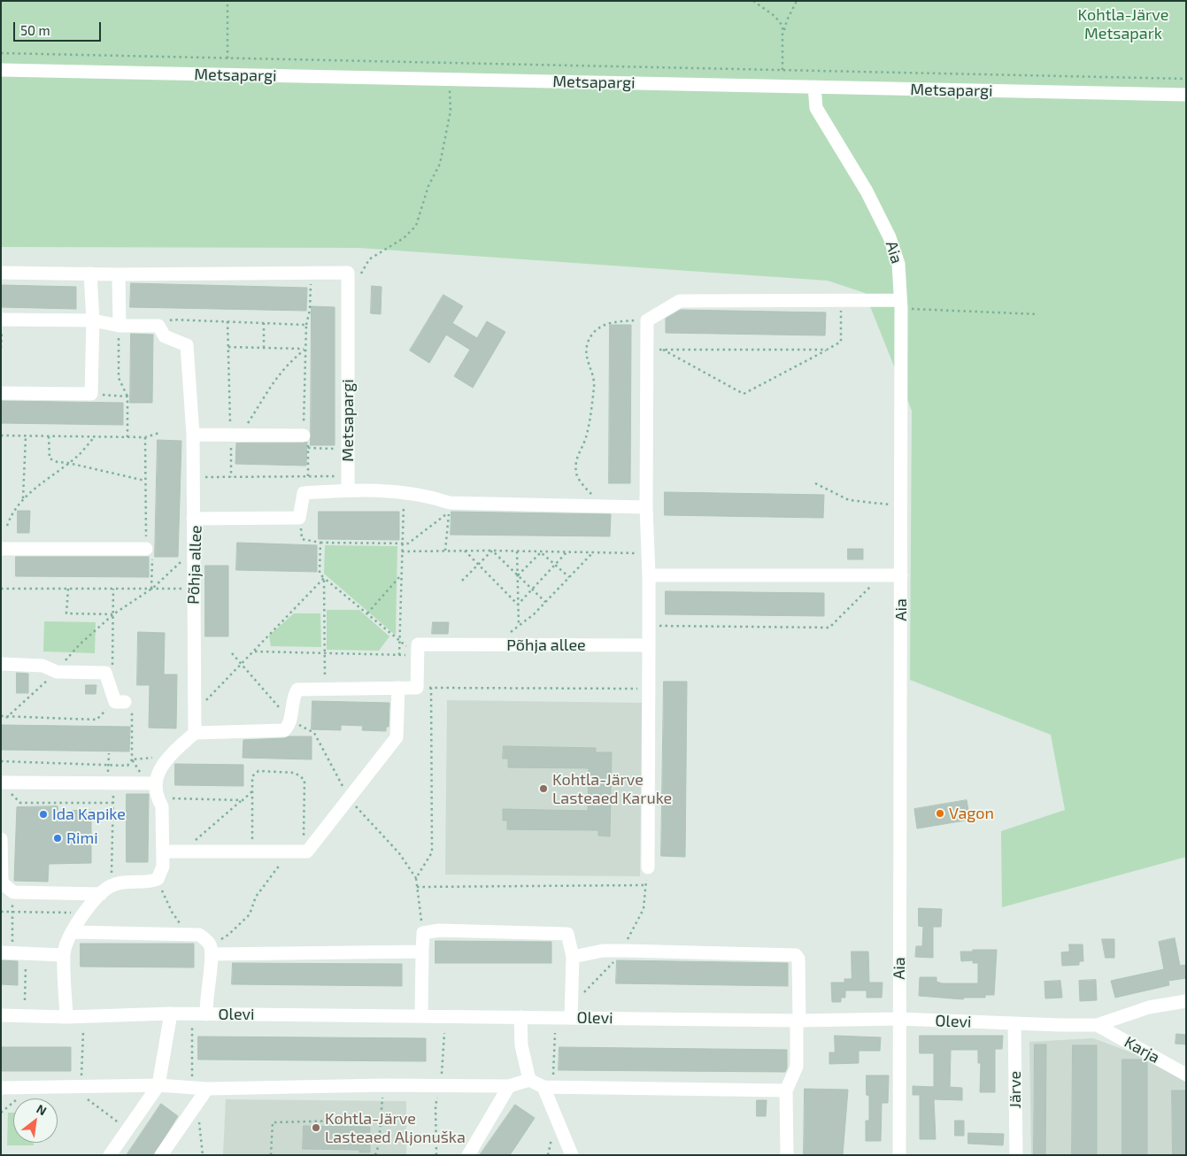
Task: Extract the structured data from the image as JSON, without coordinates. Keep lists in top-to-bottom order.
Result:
{
  "streets": {
    "street": [
      "Metsapargi",
      "Aia",
      "Põhja allee",
      "Olevi",
      "Karja",
      "Järve"
    ]
  },
  "crossings": [
    ["Metsapargi", "Aia"],
    ["Aia", "Olevi"],
    ["Olevi", "Karja"],
    ["Olevi", "Järve"]
  ],
  "parks": ["Kohtla-Järve Metsapark"],
  "places": [
    "Kohtla-Järve Lasteaed Karuke",
    "Vagon",
    "Ida Kapike",
    "Rimi",
    "Kohtla-Järve Lasteaed Aljonuška"
  ],
  "scale_bar": "50 m",
  "north": "top right"
}
